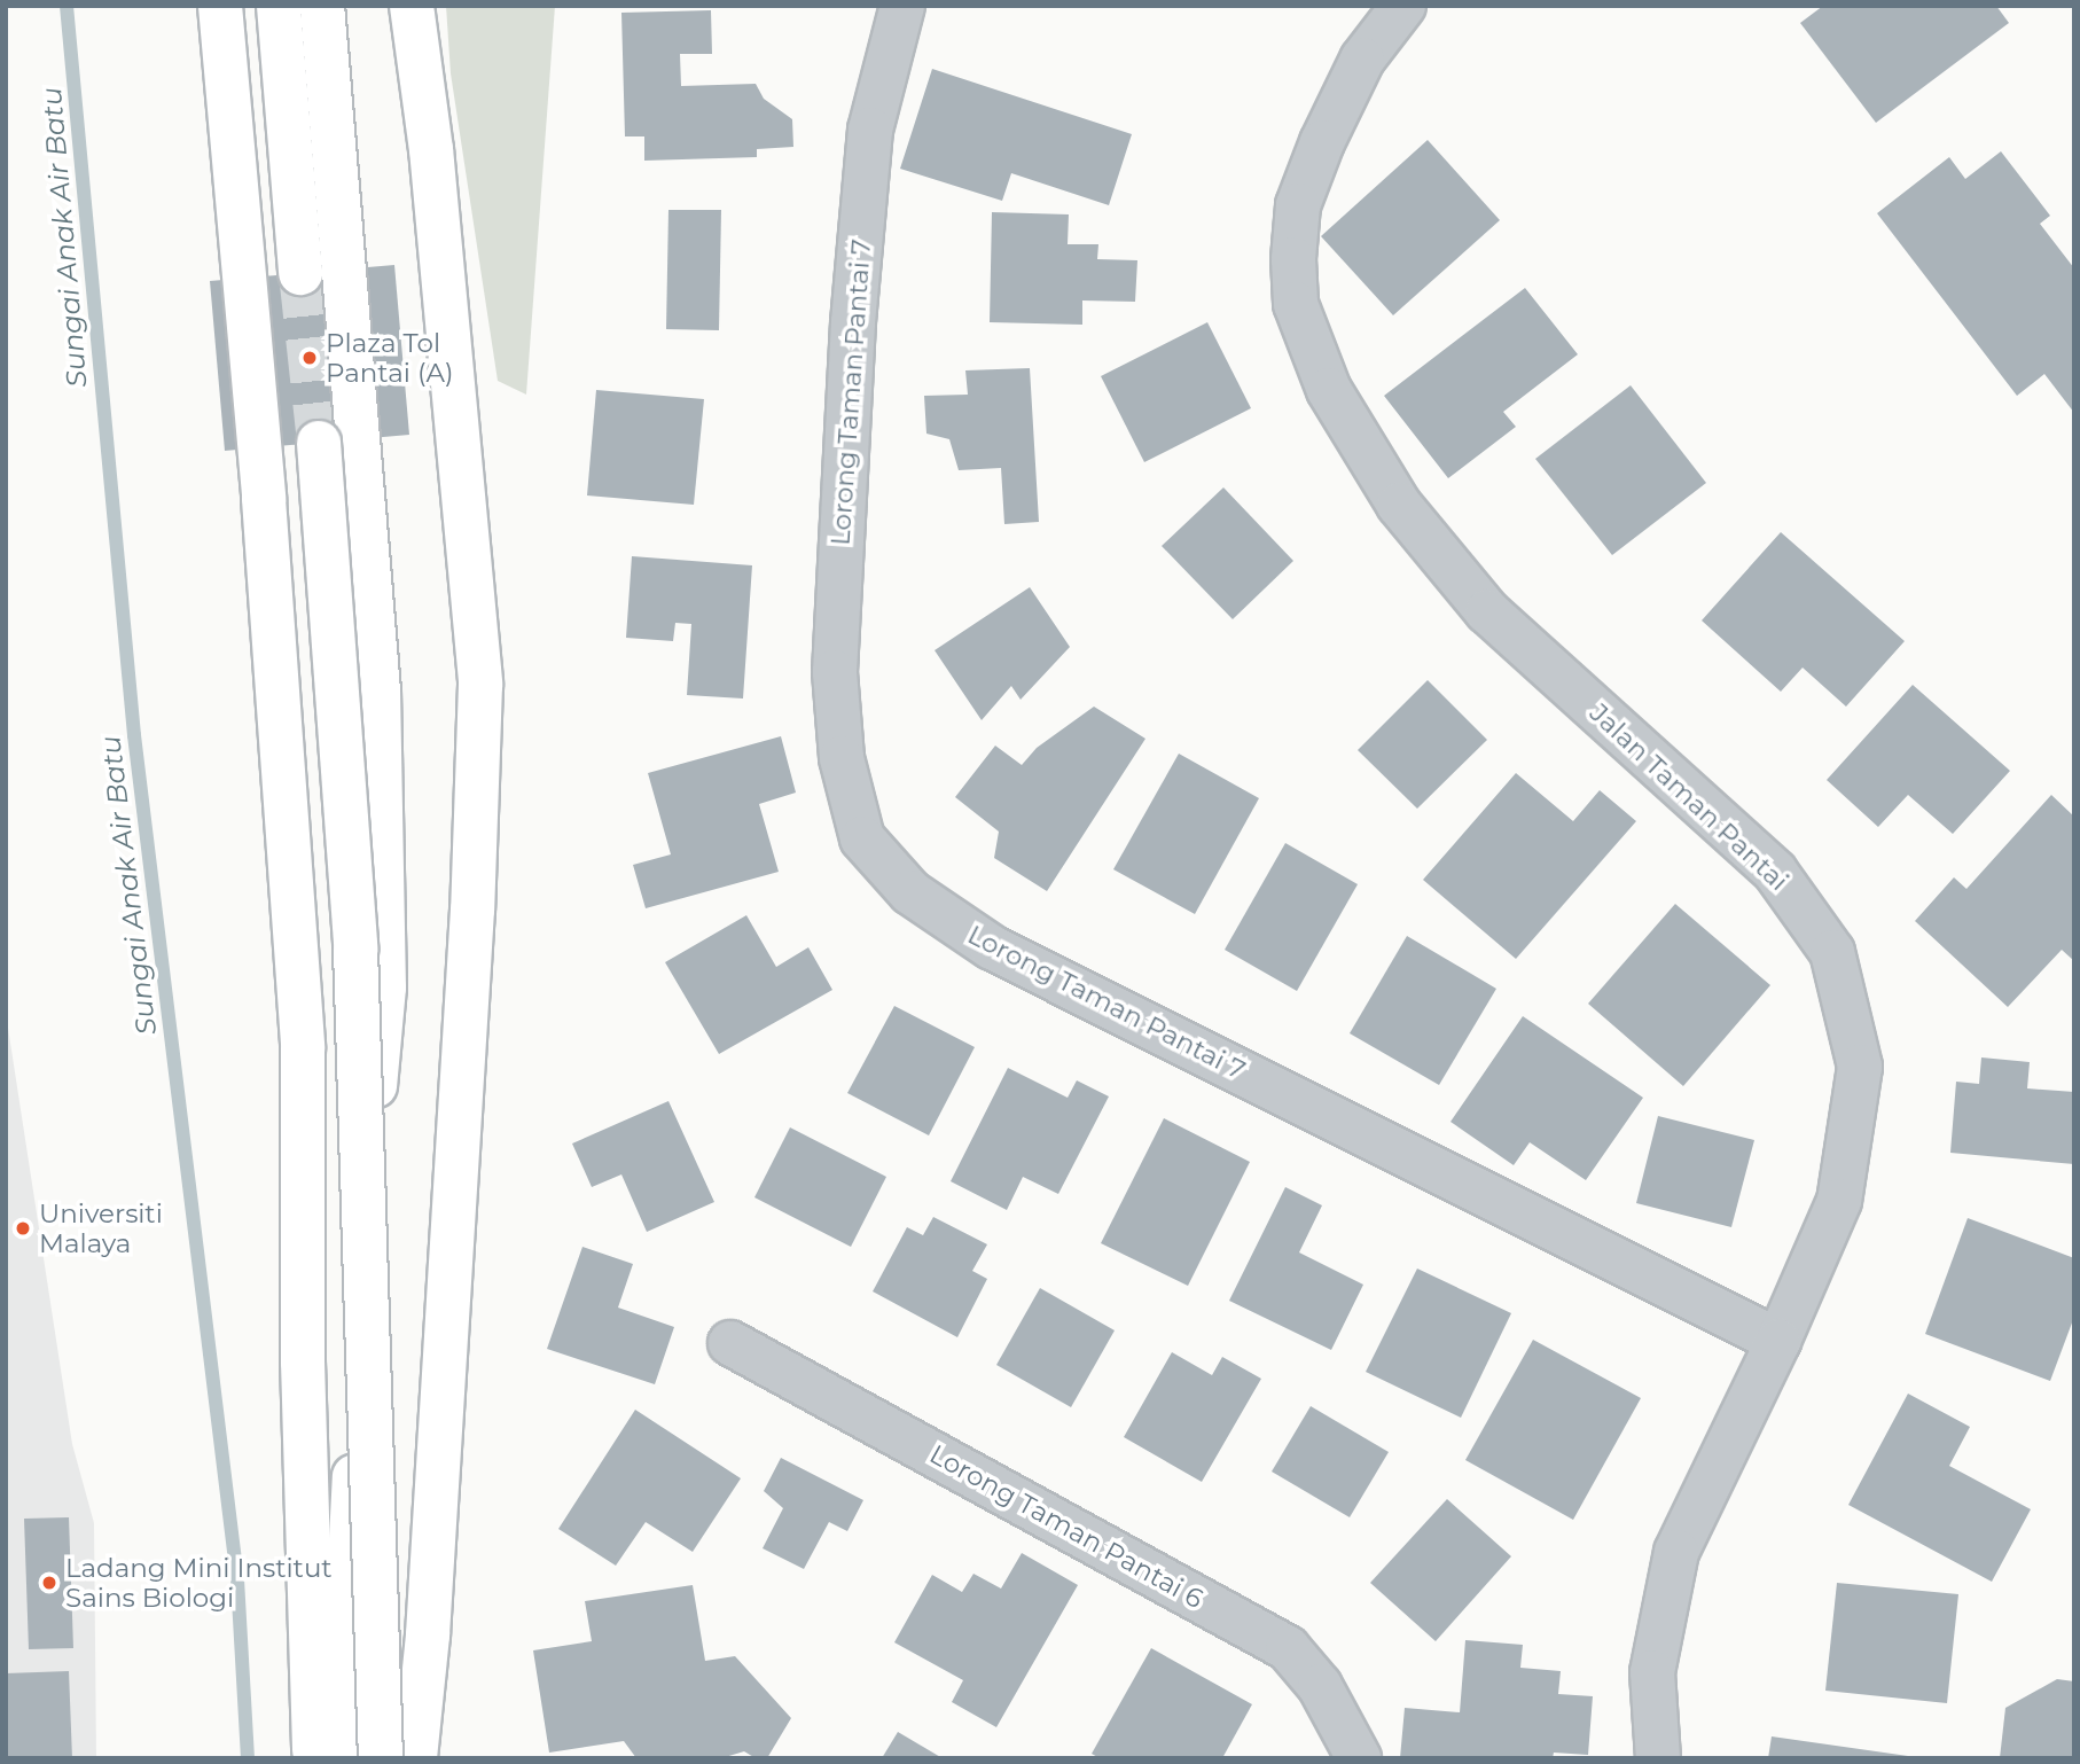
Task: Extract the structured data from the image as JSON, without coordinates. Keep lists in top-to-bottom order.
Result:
{
  "streets": {
    "street": ["Lorong Taman Pantai 7", "Jalan Taman Pantai", "Lorong Taman Pantai 6"]
  },
  "crossings": [
    ["Lorong Taman Pantai 7", "Jalan Taman Pantai"]
  ],
  "water": ["Sungai Anak Air Batu"],
  "places": ["Plaza Tol Pantai (A)", "Universiti Malaya", "Ladang Mini Institut Sains Biologi"]
}
